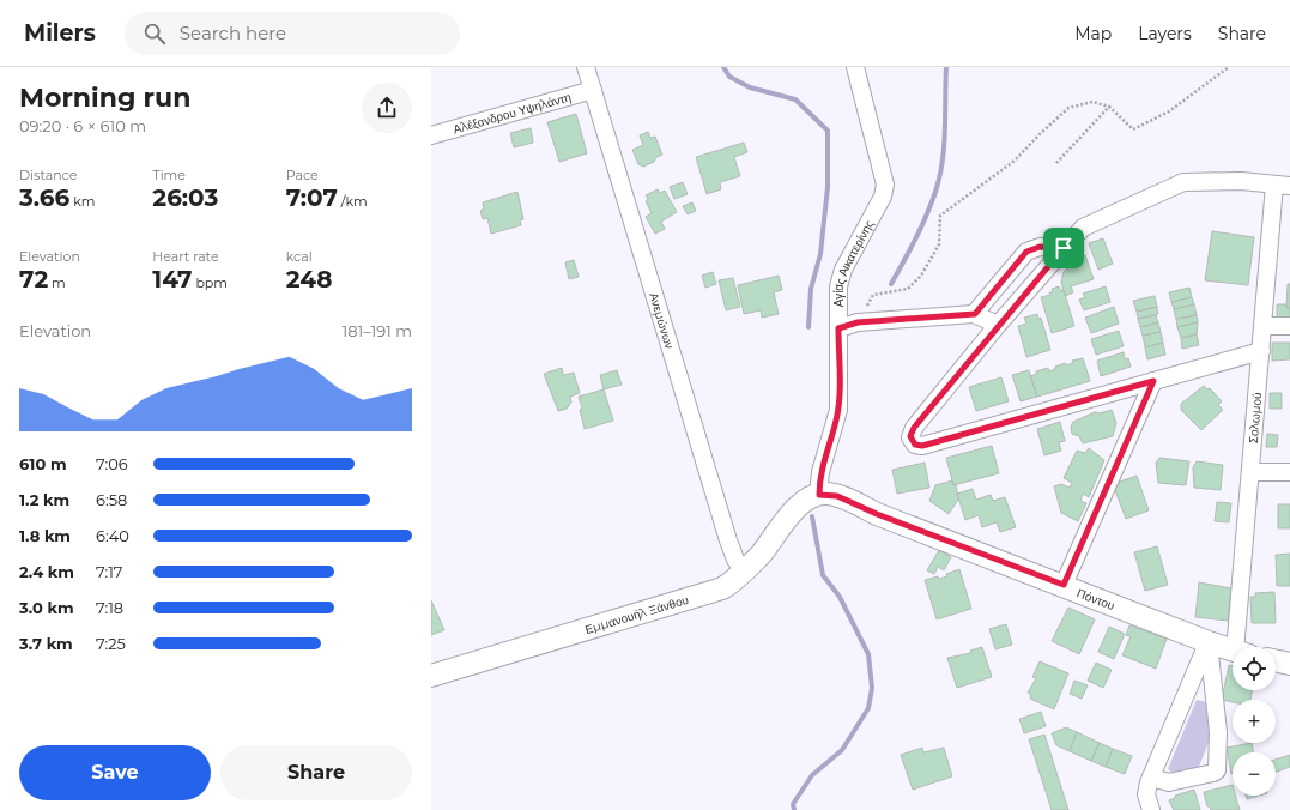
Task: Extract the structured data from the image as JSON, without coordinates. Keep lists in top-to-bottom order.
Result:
{
  "streets": {
    "street": [
      "Αλέξανδρου Υψηλάντη",
      "Αγίας Αικατερίνης",
      "Ανεμώνων",
      "Σολωμού",
      "Πόντου",
      "Εμμανουήλ Ξάνθου"
    ]
  },
  "crossings": [
    ["Αλέξανδρου Υψηλάντη", "Ανεμώνων"],
    ["Αγίας Αικατερίνης", "Πόντου"],
    ["Αγίας Αικατερίνης", "Εμμανουήλ Ξάνθου"],
    ["Ανεμώνων", "Εμμανουήλ Ξάνθου"],
    ["Πόντου", "Εμμανουήλ Ξάνθου"]
  ],
  "page": {
    "header": "Milers",
    "search": "Search here",
    "nav": ["Map", "Layers", "Share"],
    "heading": ["Morning run", "09:20 · 6 × 610 m"],
    "stats": [
      ["Distance", "3.66 km"],
      ["Time", "26:03"],
      ["Pace", "7:07 /km"],
      ["Elevation", "72 m"],
      ["Heart rate", "147 bpm"],
      ["kcal", "248"]
    ],
    "chart": ["Elevation", "181–191 m"],
    "list": [
      {
        "name": "610 m",
        "note": "7:06"
      },
      {
        "name": "1.2 km",
        "note": "6:58"
      },
      {
        "name": "1.8 km",
        "note": "6:40"
      },
      {
        "name": "2.4 km",
        "note": "7:17"
      },
      {
        "name": "3.0 km",
        "note": "7:18"
      },
      {
        "name": "3.7 km",
        "note": "7:25"
      }
    ],
    "map_buttons": ["+", "−"],
    "buttons": ["Save", "Share"]
  }
}
